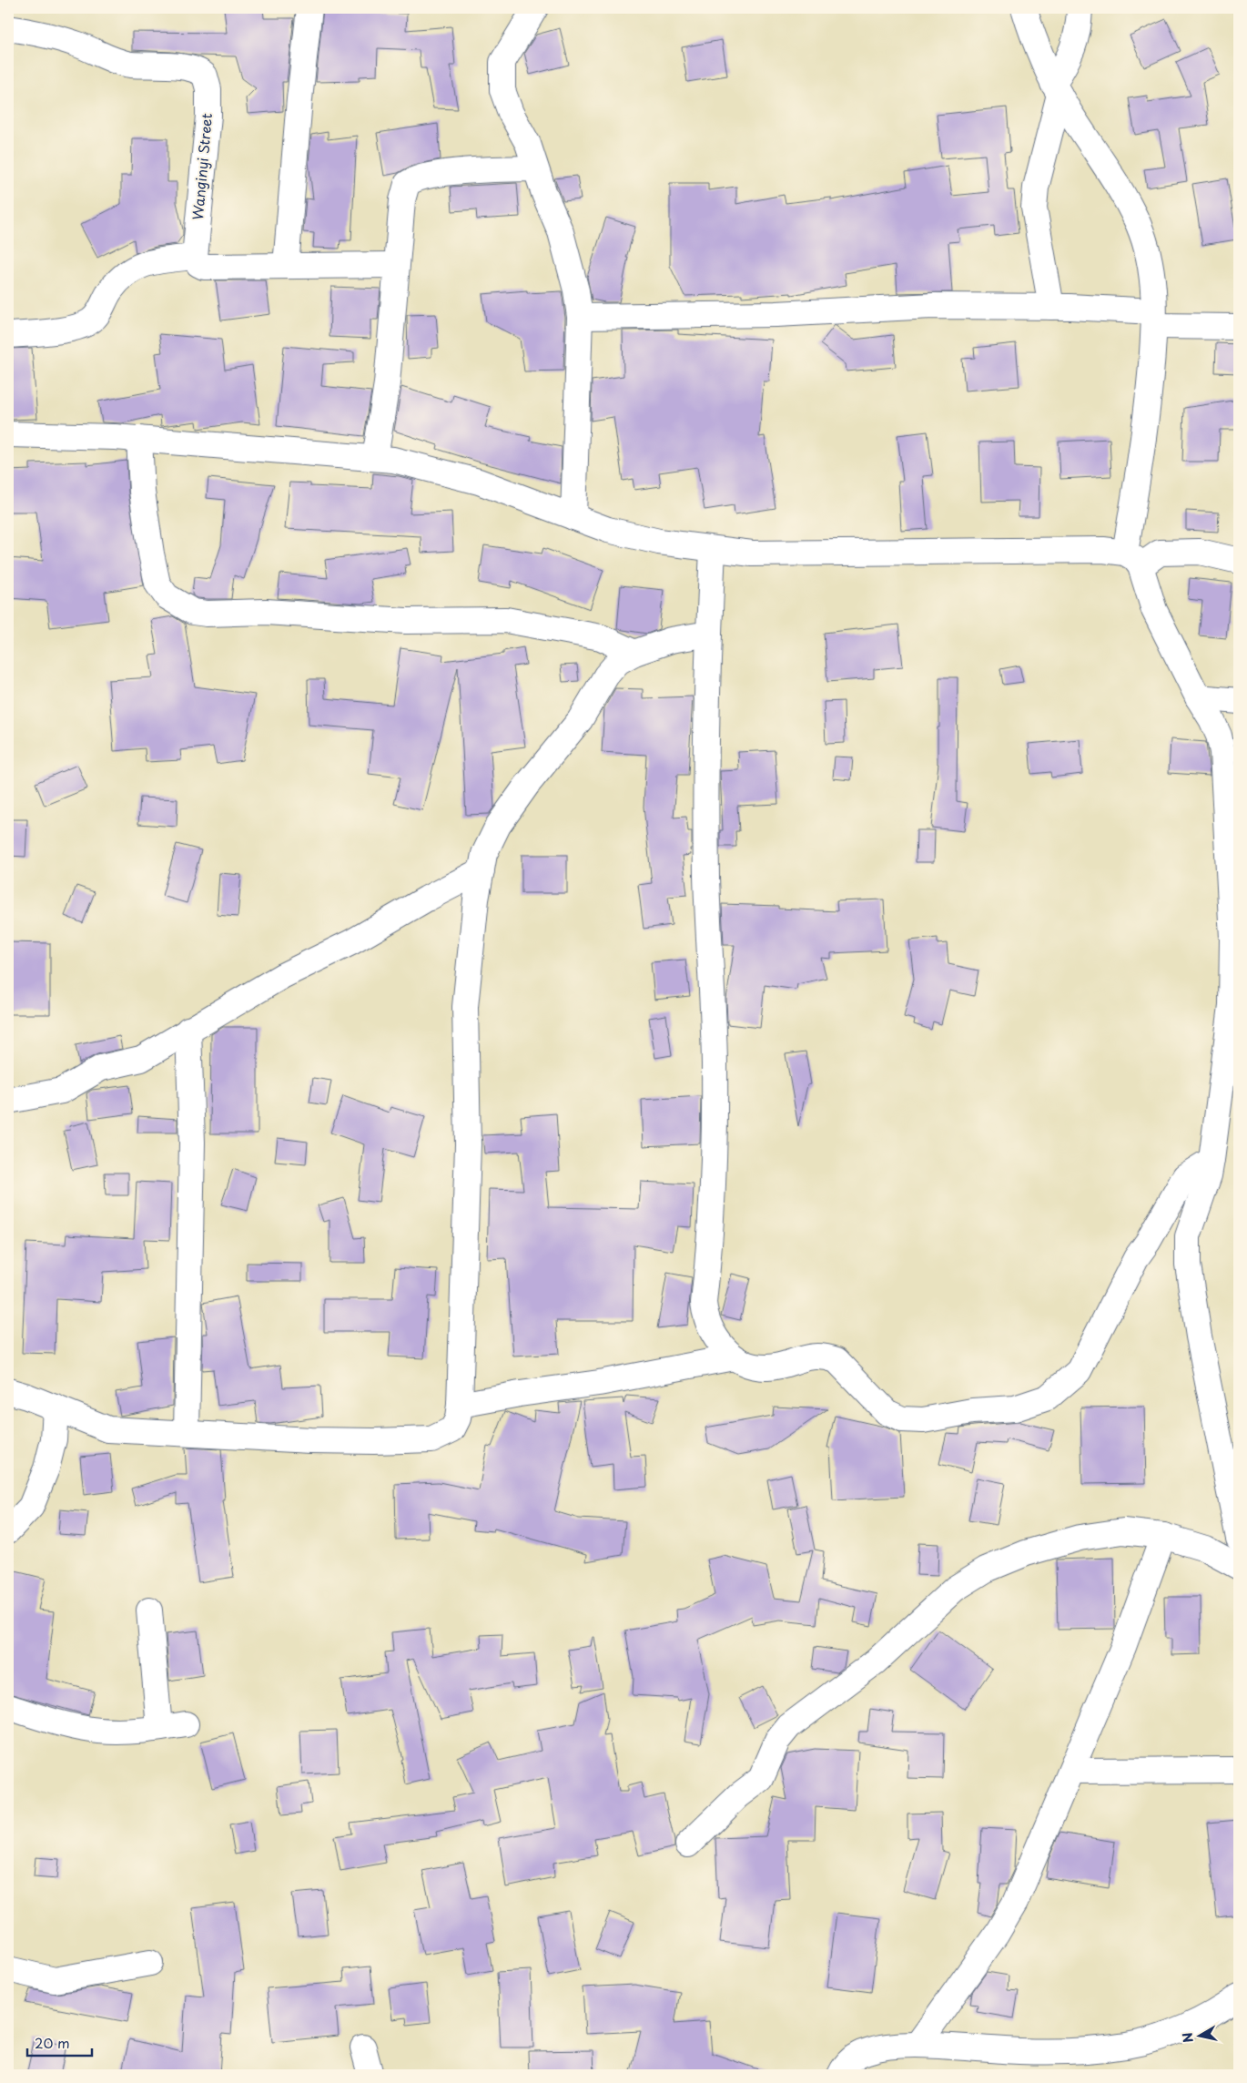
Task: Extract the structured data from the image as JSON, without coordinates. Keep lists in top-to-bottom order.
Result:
{
  "streets": {
    "street": ["Wanginyi Street"]
  },
  "scale_bar": "20 m",
  "north": "left"
}
